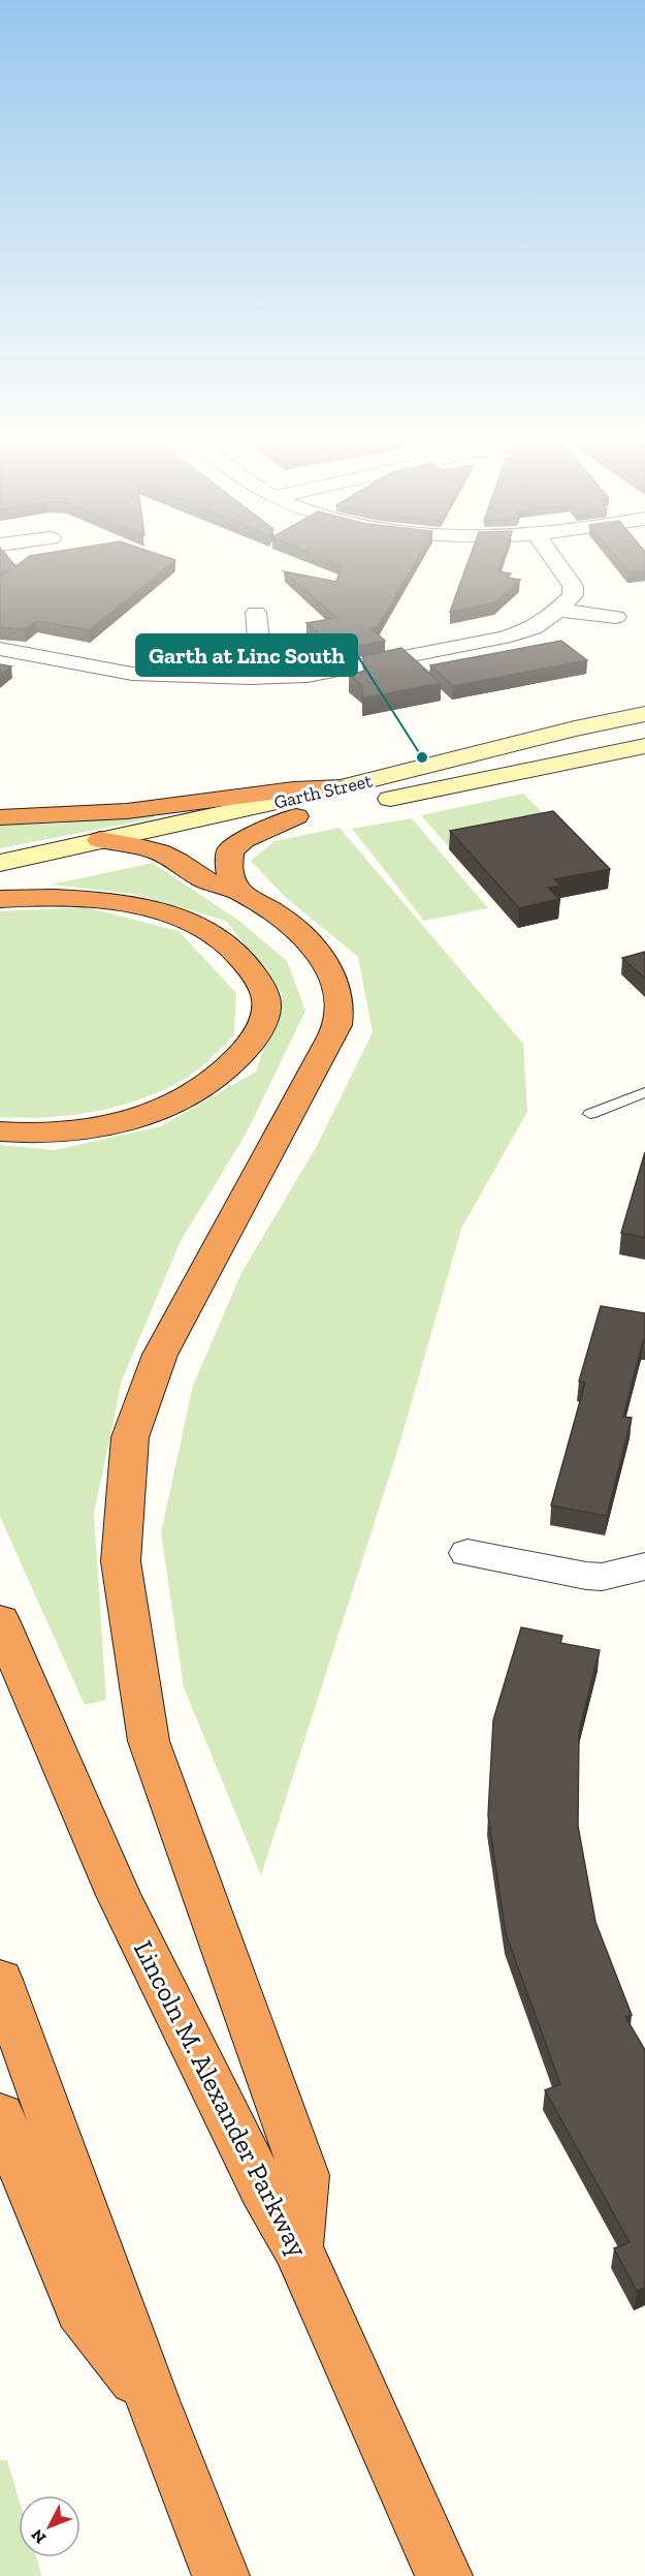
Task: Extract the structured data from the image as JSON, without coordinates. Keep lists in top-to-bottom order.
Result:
{
  "streets": {
    "highway": ["Lincoln M. Alexander Parkway"],
    "main road": ["Garth Street"]
  },
  "places": ["Garth at Linc South"],
  "north": "bottom left"
}
